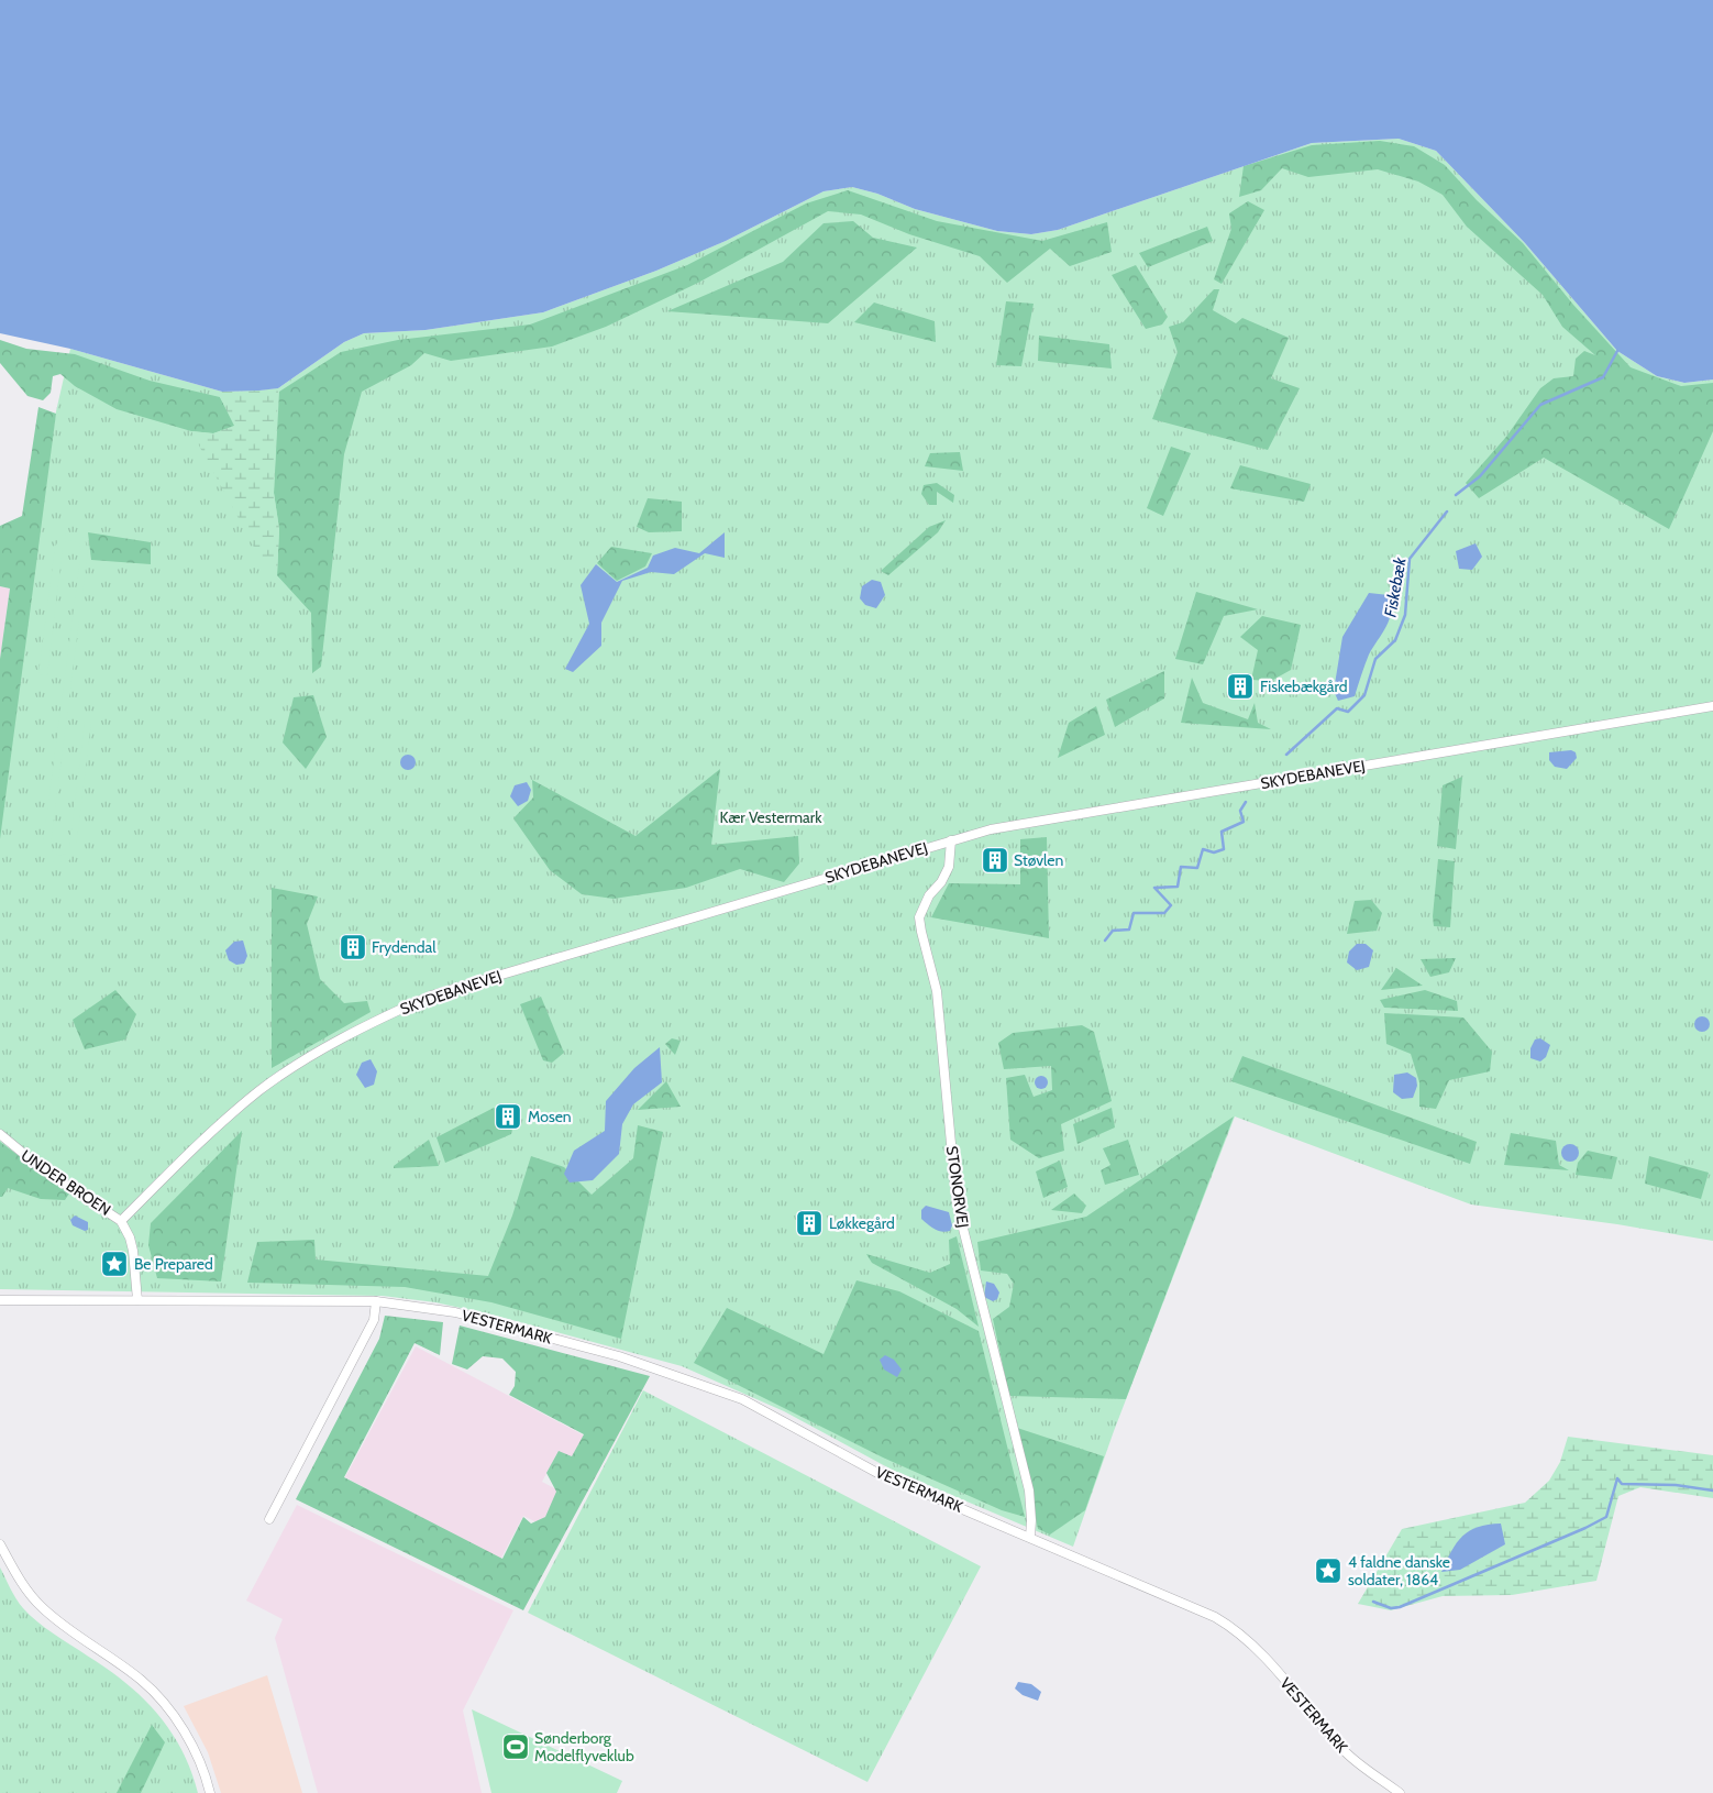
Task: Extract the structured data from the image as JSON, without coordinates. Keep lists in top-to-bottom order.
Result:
{
  "streets": {
    "street": [
      "SKYDEBANEVEJ",
      "UNDER BROEN",
      "STONORVEJ",
      "VESTERMARK"
    ]
  },
  "crossings": [
    ["SKYDEBANEVEJ", "UNDER BROEN"],
    ["SKYDEBANEVEJ", "STONORVEJ"],
    ["UNDER BROEN", "VESTERMARK"],
    ["STONORVEJ", "VESTERMARK"]
  ],
  "water": ["Fiskebæk"],
  "parks": ["Kær Vestermark"],
  "places": {
    "building": [
      "Fiskebækgård",
      "Støvlen",
      "Frydendal",
      "Mosen",
      "Løkkegård"
    ],
    "place": ["Be Prepared", "4 faldne danske soldater, 1864"],
    "sports": ["Sønderborg Modelflyveklub"]
  }
}
